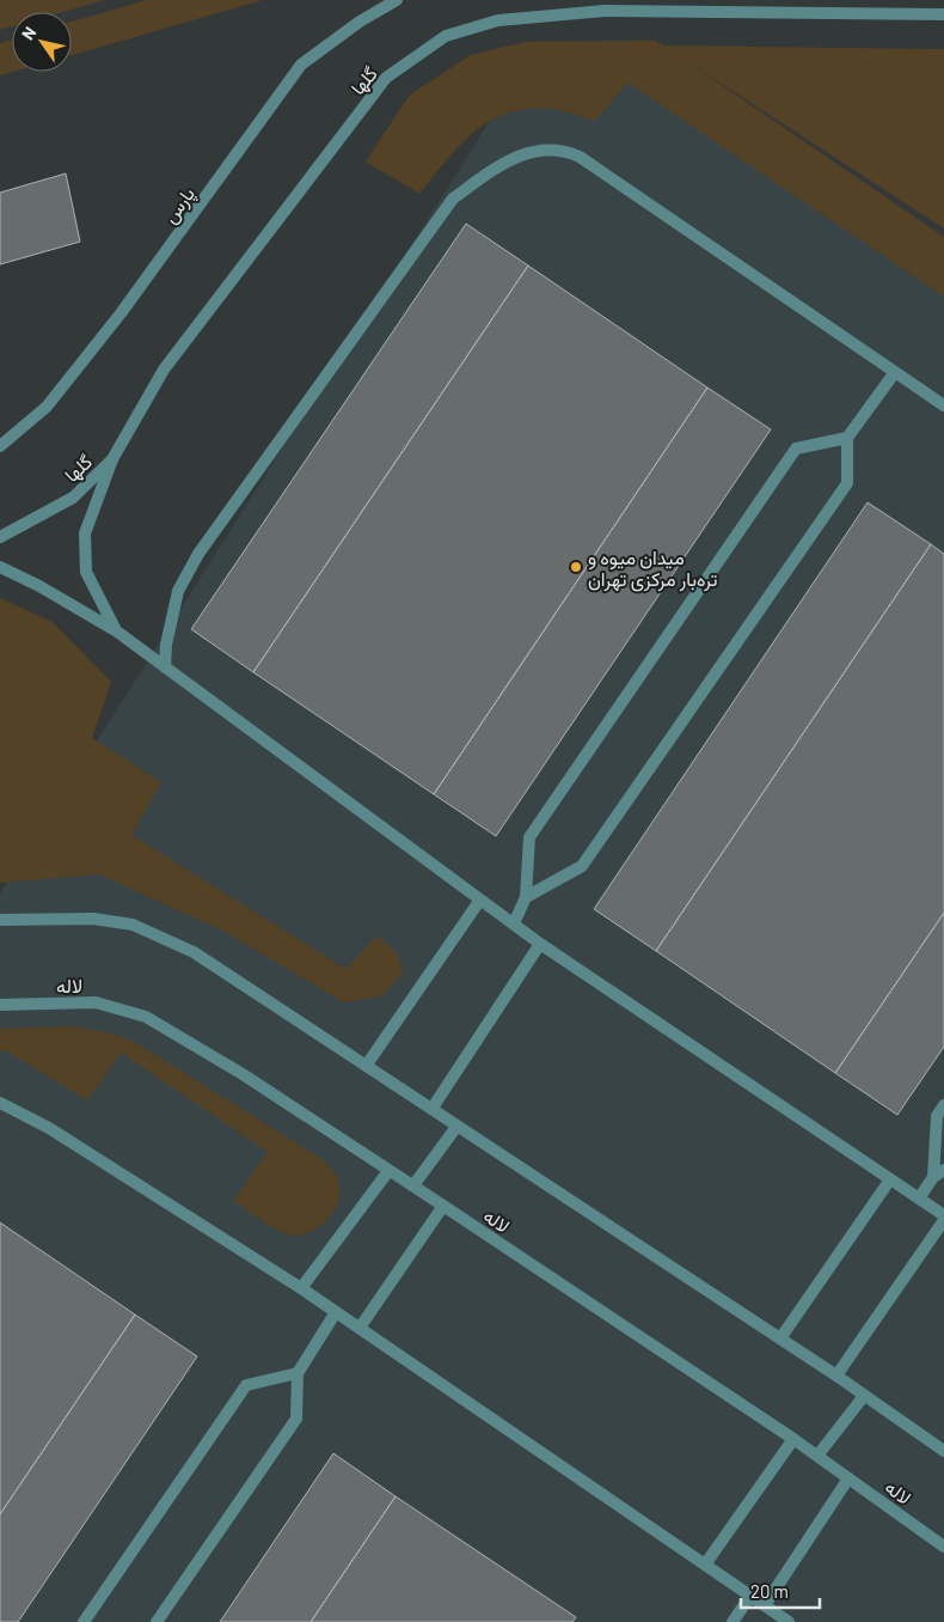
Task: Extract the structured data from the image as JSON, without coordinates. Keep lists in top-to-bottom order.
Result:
{
  "streets": {
    "street": ["گلها", "پارس", "لاله"]
  },
  "places": ["میدان میوه و تره‌بار مرکزی تهران"],
  "scale_bar": "20 m",
  "north": "top left"
}
